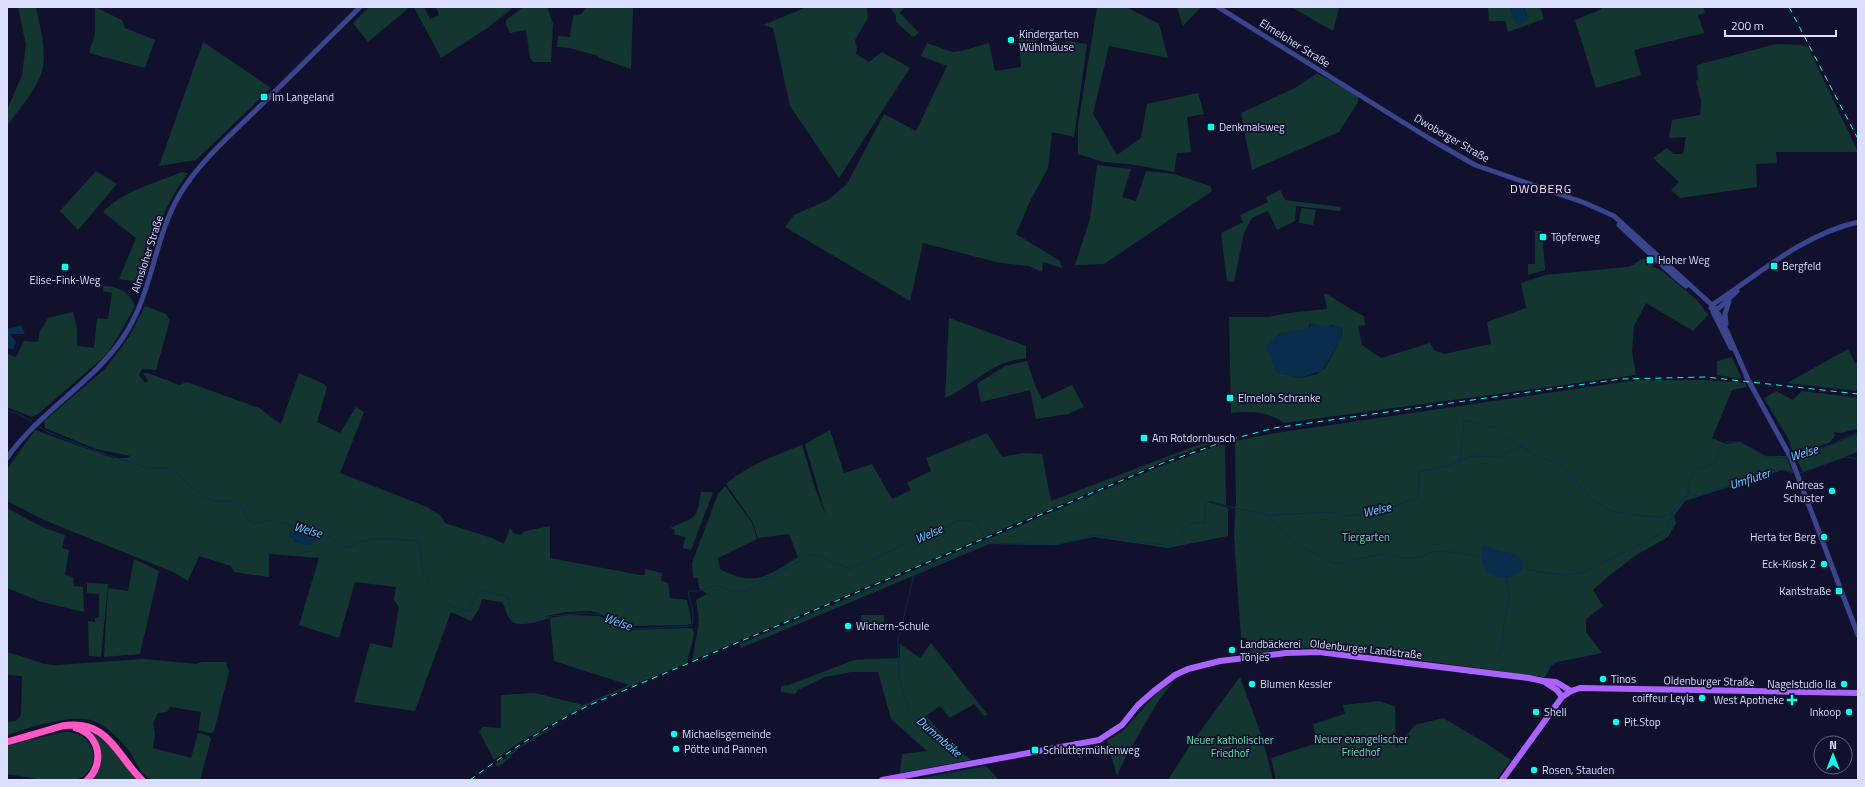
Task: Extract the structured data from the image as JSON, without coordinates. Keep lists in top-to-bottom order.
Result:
{
  "streets": {
    "main road": ["Oldenburger Landstraße", "Oldenburger Straße"],
    "street": ["Elmeloher Straße", "Dwoberger Straße", "Almsloher Straße"]
  },
  "crossings": [
    ["Elmeloher Straße", "Dwoberger Straße"],
    ["Oldenburger Landstraße", "Oldenburger Straße"]
  ],
  "districts": ["DWOBERG"],
  "water": ["Welse", "Umfluter", "Dummbäke"],
  "parks": ["Tiergarten", "Neuer evangelischer Friedhof", "Neuer katholischer Friedhof"],
  "places": {
    "other": [
      "Kindergarten Wühlmäuse",
      "Andreas Schuster",
      "Herta ter Berg",
      "Eck-Kiosk 2",
      "Wichern-Schule",
      "Landbäckerei Tönjes",
      "Tinos",
      "Blumen Kessler",
      "Nagelstudio Ila",
      "coiffeur Leyla",
      "Shell",
      "Inkoop",
      "Pit.Stop",
      "Michaelisgemeinde",
      "Pötte und Pannen",
      "Rosen, Stauden"
    ],
    "transit": [
      "Im Langeland",
      "Denkmalsweg",
      "Töpferweg",
      "Hoher Weg",
      "Bergfeld",
      "Elise-Fink-Weg",
      "Elmeloh Schranke",
      "Am Rotdornbusch",
      "Kantstraße",
      "Schluttermühlenweg"
    ],
    "health": ["West Apotheke"]
  },
  "scale_bar": "200 m",
  "north": "top"
}
